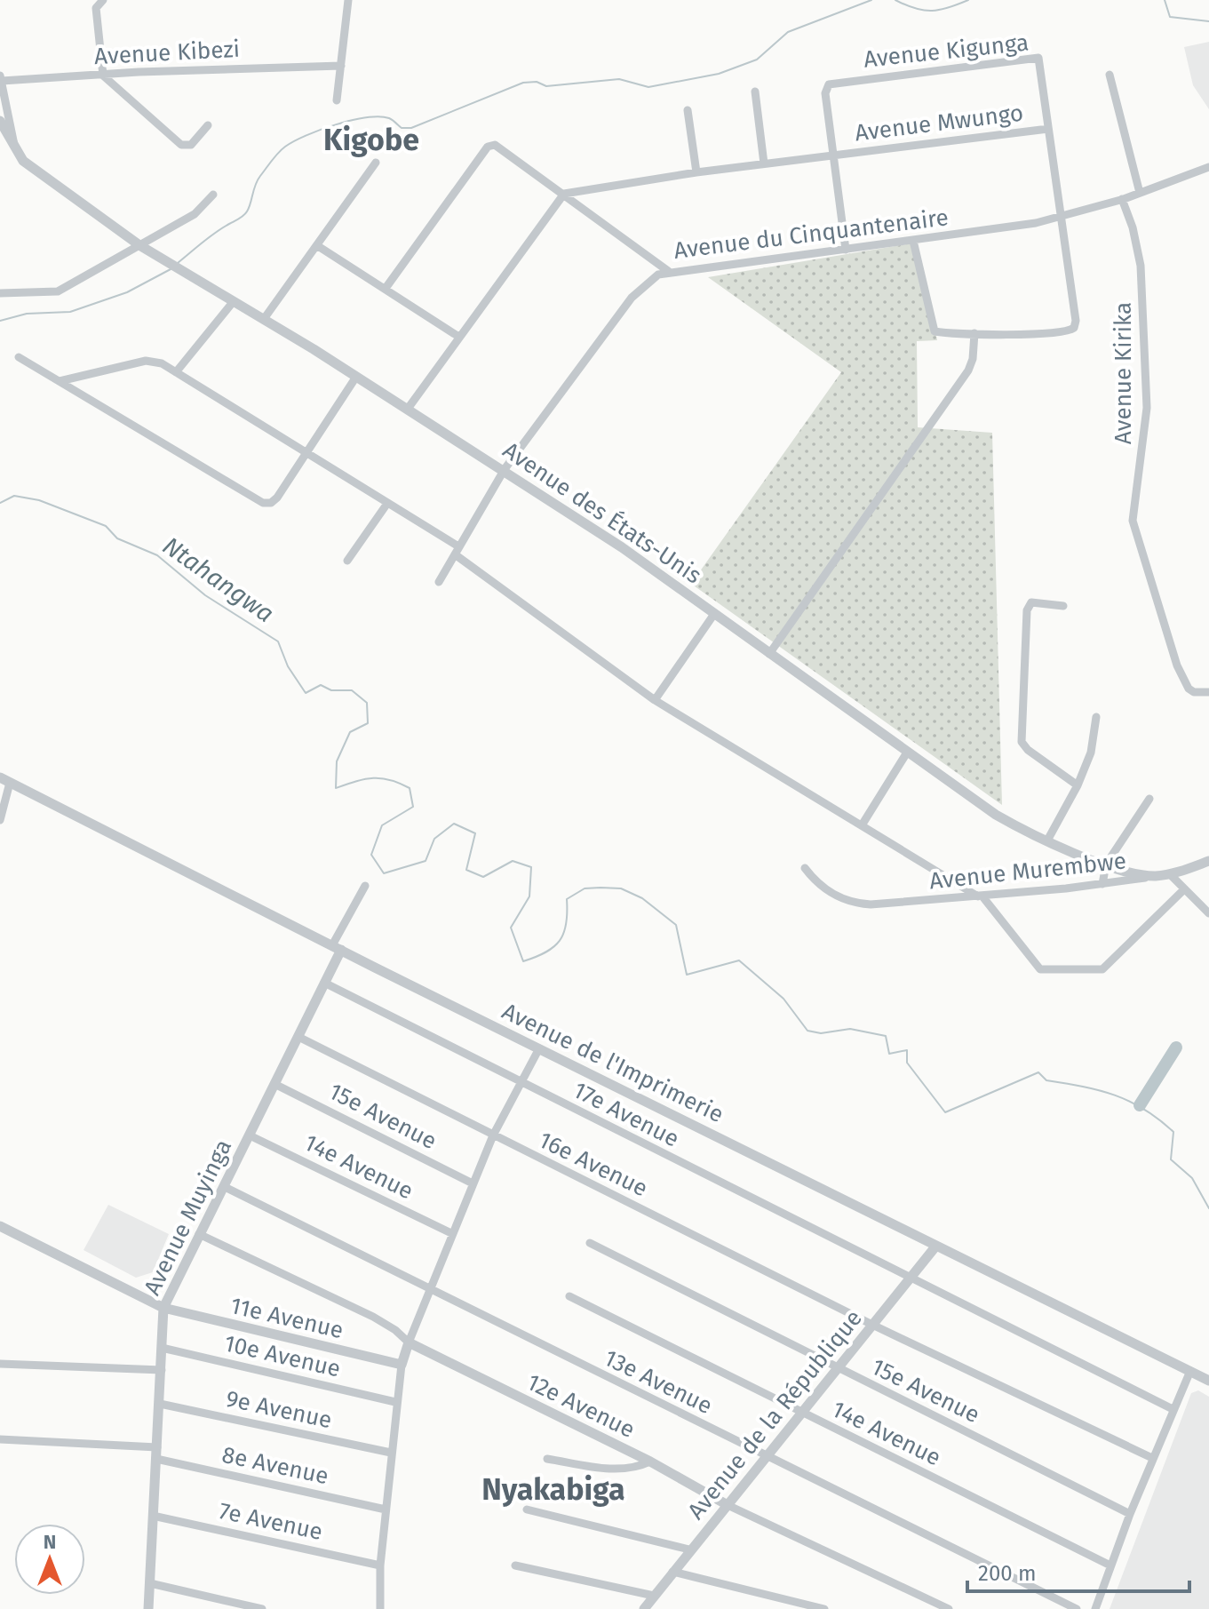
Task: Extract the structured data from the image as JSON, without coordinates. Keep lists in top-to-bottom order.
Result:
{
  "streets": {
    "street": [
      "Avenue Kigunga",
      "Avenue Kibezi",
      "Avenue Mwungo",
      "Avenue du Cinquantenaire",
      "Avenue Kirika",
      "Avenue des États-Unis",
      "Avenue Murembwe",
      "Avenue de l'Imprimerie",
      "17e Avenue",
      "15e Avenue",
      "16e Avenue",
      "14e Avenue",
      "Avenue Muyinga",
      "11e Avenue",
      "10e Avenue",
      "13e Avenue",
      "12e Avenue",
      "9e Avenue",
      "Avenue de la République",
      "8e Avenue",
      "7e Avenue"
    ]
  },
  "crossings": [
    ["Avenue Kigunga", "Avenue Mwungo"],
    ["Avenue Kigunga", "Avenue du Cinquantenaire"],
    ["Avenue du Cinquantenaire", "Avenue Kirika"],
    ["Avenue du Cinquantenaire", "Avenue des États-Unis"],
    ["Avenue des États-Unis", "Avenue Murembwe"],
    ["Avenue de l'Imprimerie", "Avenue Muyinga"],
    ["Avenue de l'Imprimerie", "Avenue de la République"],
    ["17e Avenue", "Avenue Muyinga"],
    ["17e Avenue", "Avenue de la République"],
    ["15e Avenue", "Avenue Muyinga"],
    ["15e Avenue", "Avenue de la République"],
    ["16e Avenue", "Avenue Muyinga"],
    ["16e Avenue", "Avenue de la République"],
    ["14e Avenue", "Avenue Muyinga"],
    ["14e Avenue", "Avenue de la République"],
    ["Avenue Muyinga", "11e Avenue"],
    ["Avenue Muyinga", "10e Avenue"],
    ["Avenue Muyinga", "13e Avenue"],
    ["Avenue Muyinga", "12e Avenue"],
    ["Avenue Muyinga", "9e Avenue"],
    ["Avenue Muyinga", "8e Avenue"],
    ["Avenue Muyinga", "7e Avenue"],
    ["13e Avenue", "Avenue de la République"],
    ["12e Avenue", "Avenue de la République"]
  ],
  "districts": ["Kigobe", "Nyakabiga"],
  "water": ["Ntahangwa"],
  "scale_bar": "200 m",
  "north": "top"
}
